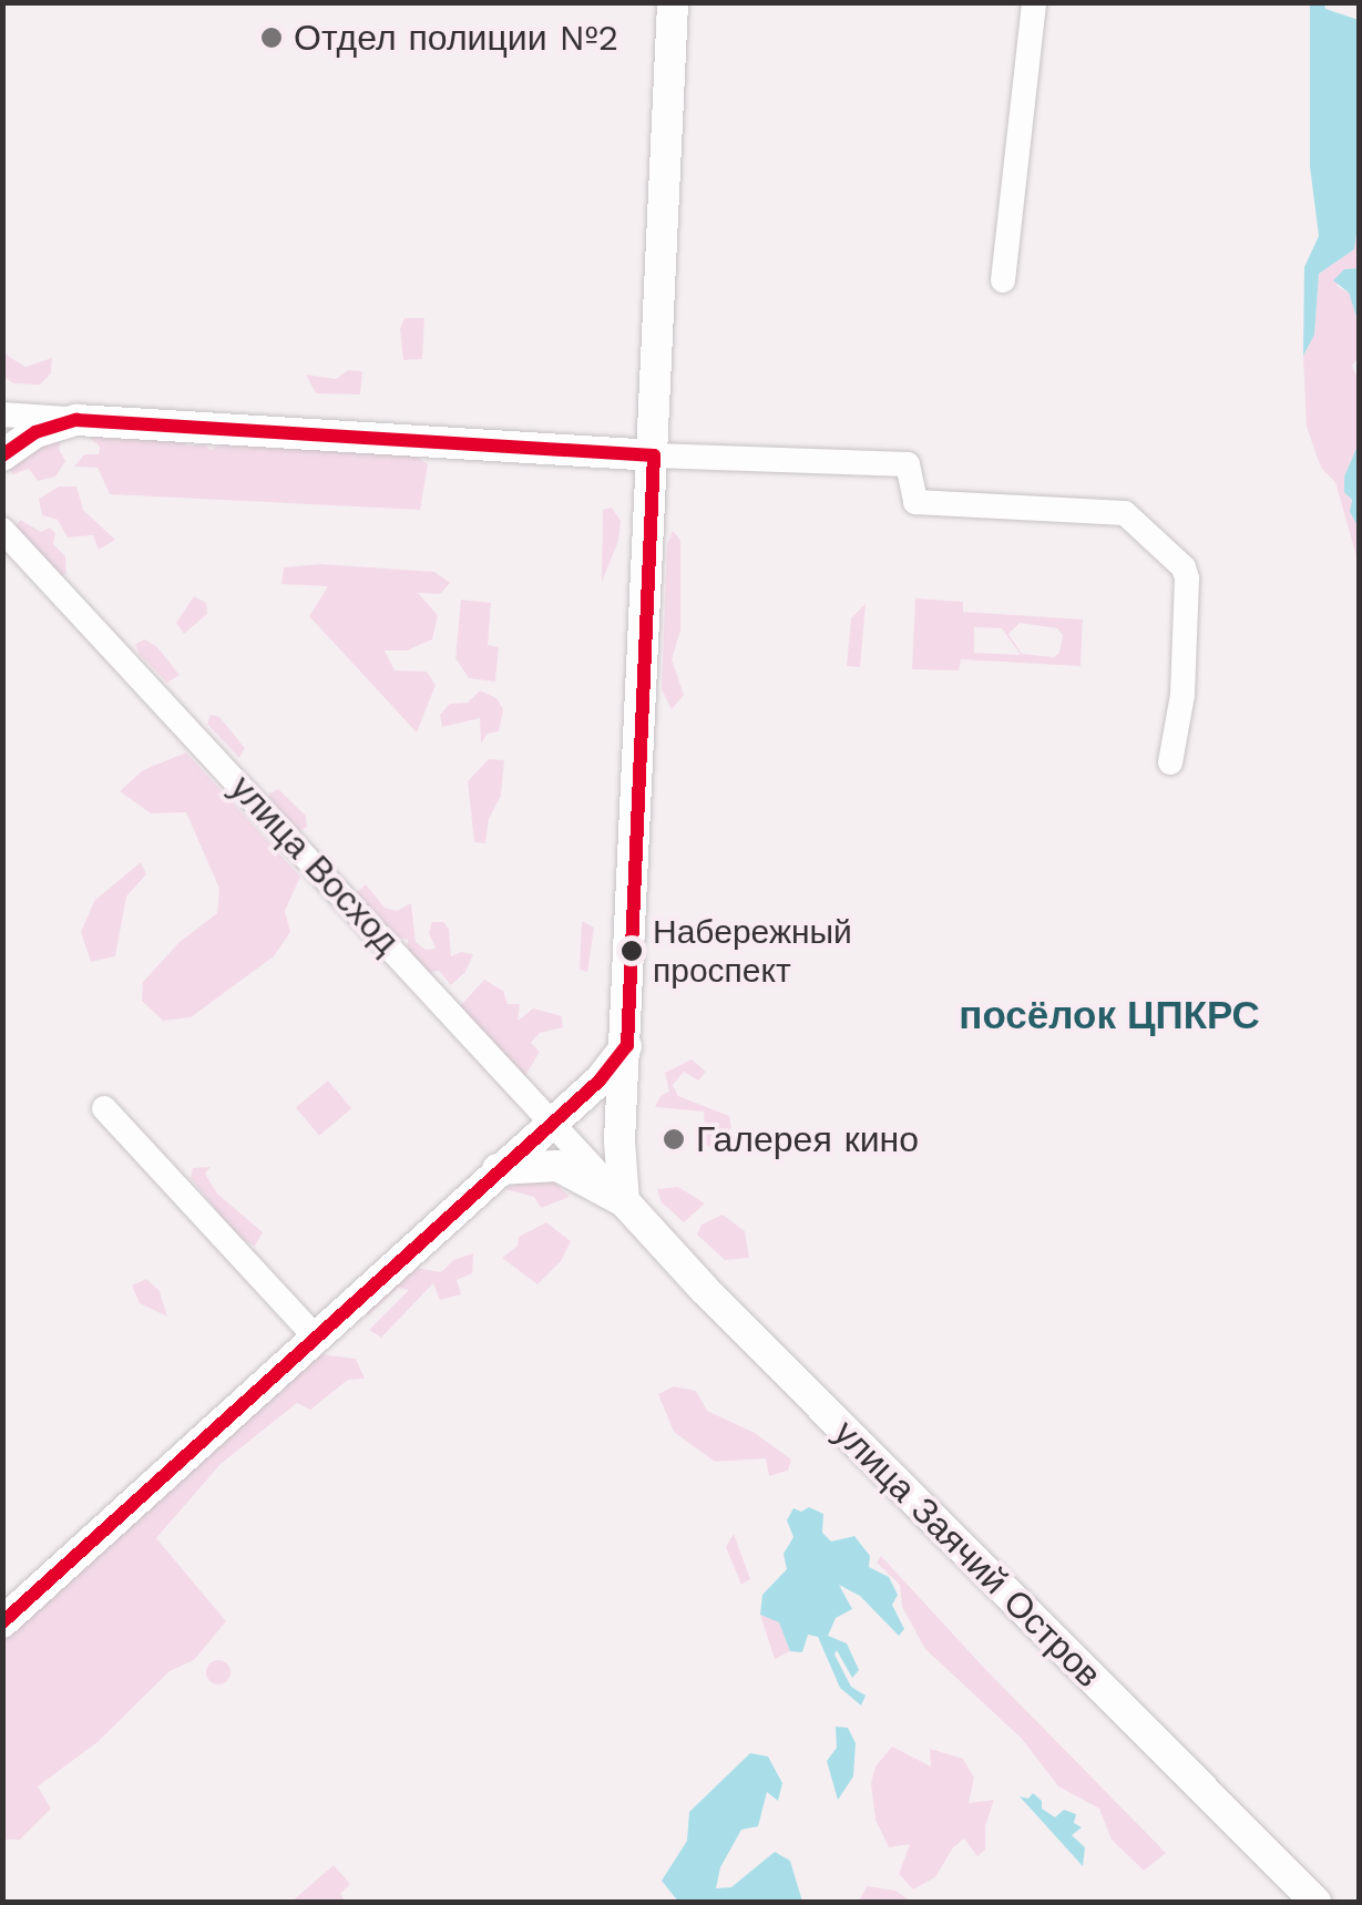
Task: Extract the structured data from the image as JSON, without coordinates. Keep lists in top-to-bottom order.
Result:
{
  "streets": {
    "main road": ["улица Заячий Остров"],
    "street": ["улица Восход"]
  },
  "crossings": [
    ["улица Восход", "улица Заячий Остров"]
  ],
  "districts": ["посёлок ЦПКРС"],
  "places": ["Отдел полиции №2", "Набережный проспект", "Галерея кино"]
}
